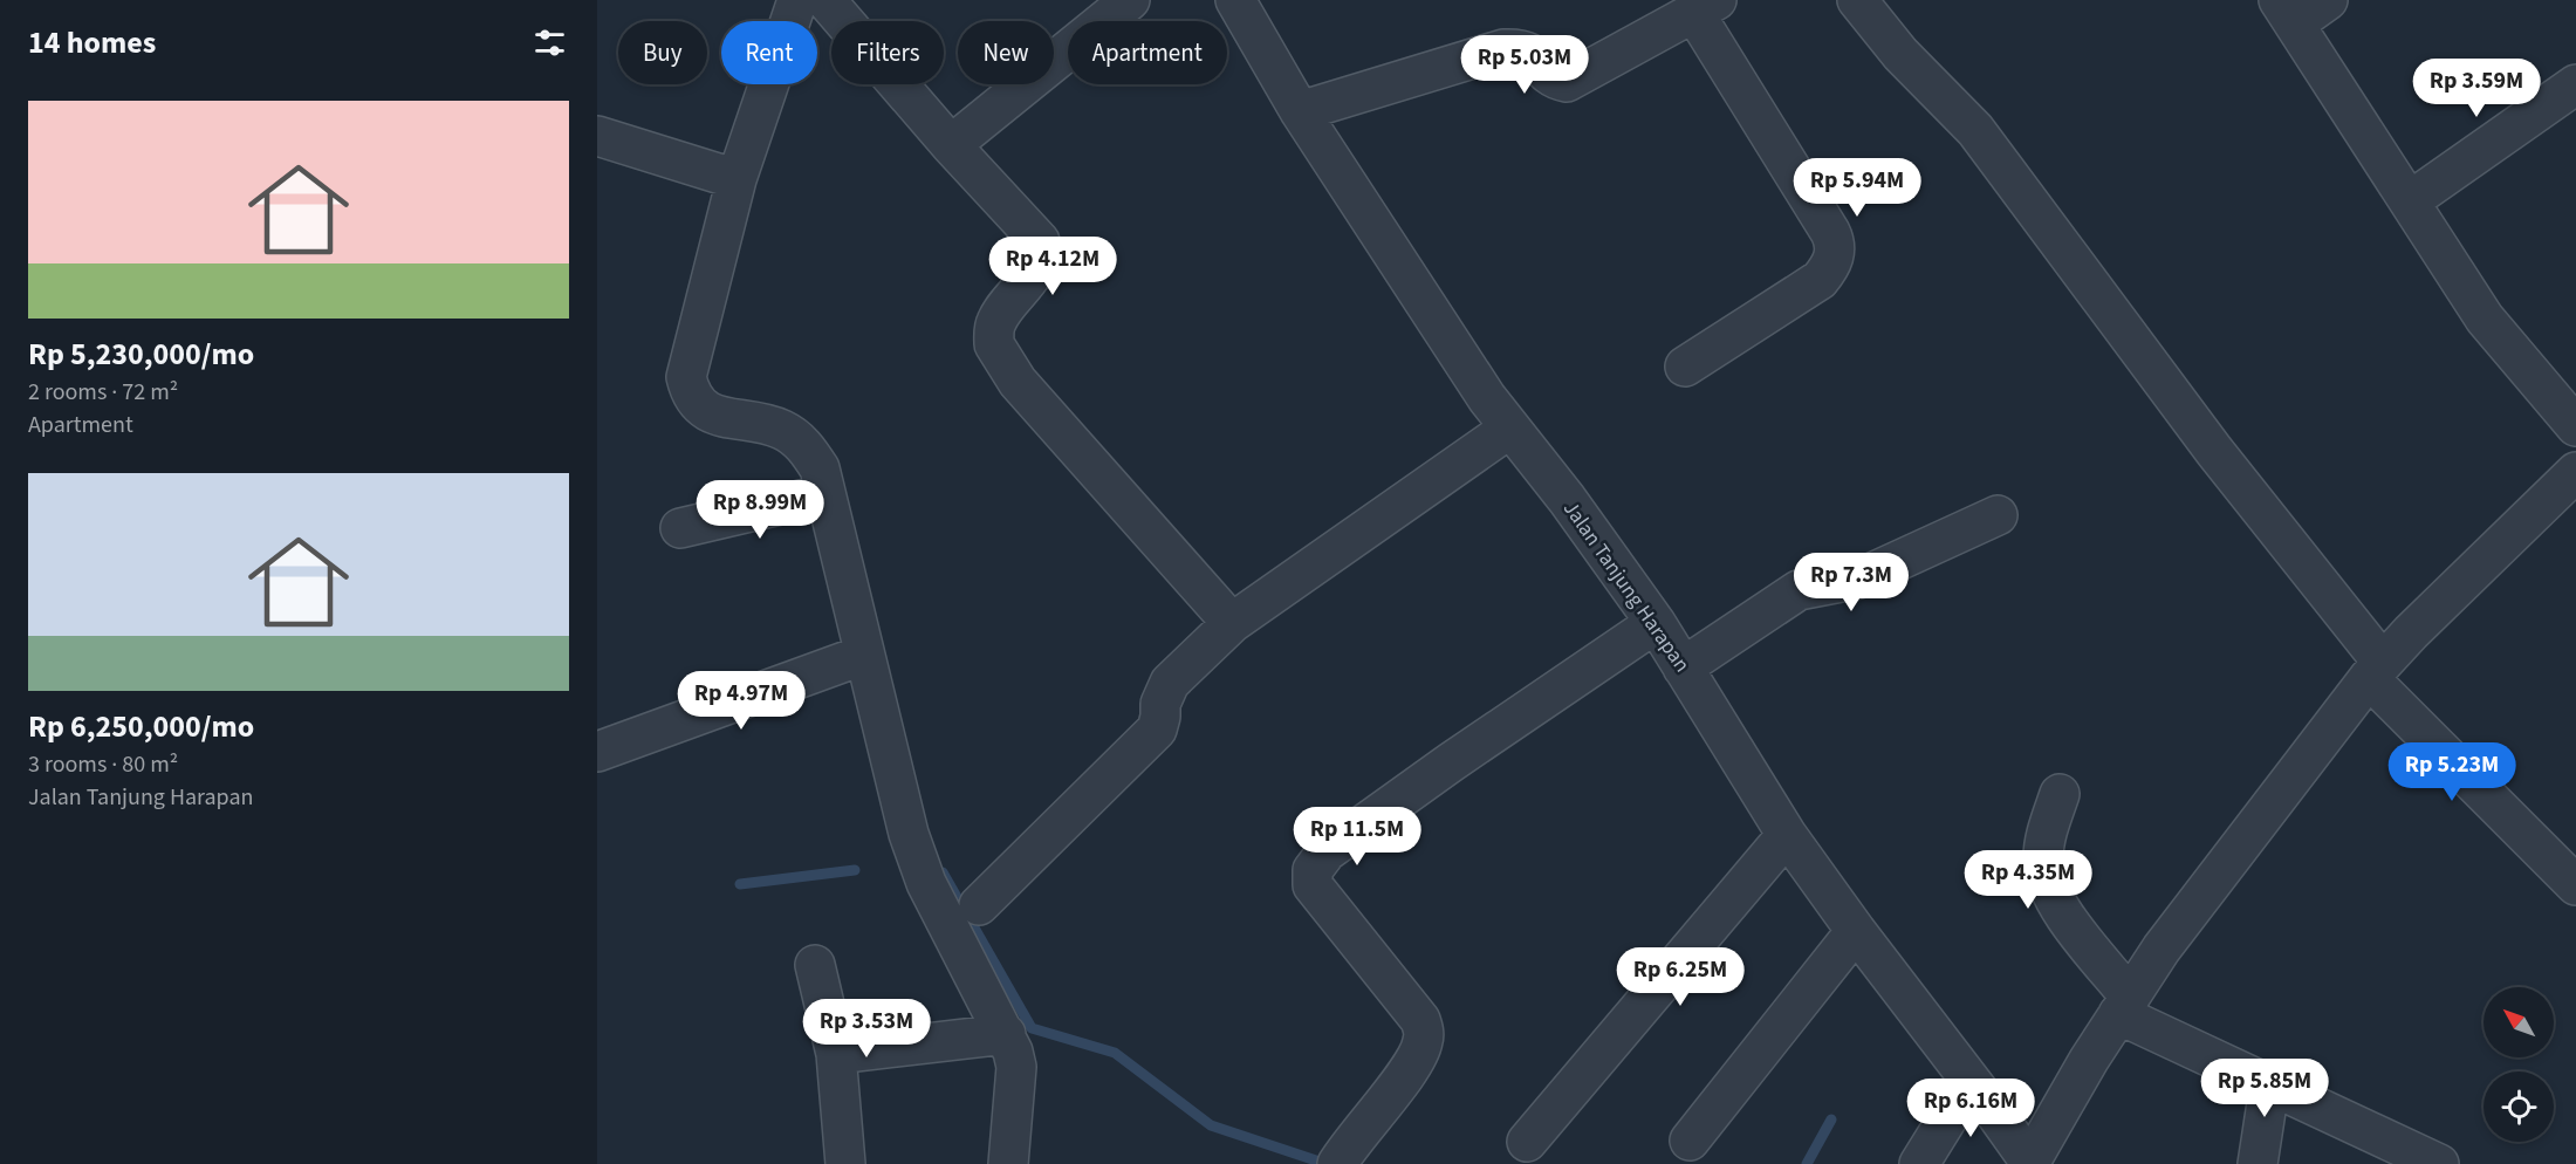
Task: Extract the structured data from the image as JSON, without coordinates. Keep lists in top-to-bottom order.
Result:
{
  "streets": {
    "street": ["Jalan Tanjung Harapan"]
  },
  "north": "top left",
  "page": {
    "heading": "14 homes",
    "chip": [
      "Buy",
      "Rent",
      "Filters",
      "New",
      "Apartment"
    ],
    "price": [
      "Rp 5.03M",
      "Rp 3.59M",
      "Rp 5.94M",
      "Rp 4.12M",
      "Rp 8.99M",
      "Rp 7.3M",
      "Rp 4.97M",
      "Rp 5.23M",
      "Rp 11.5M",
      "Rp 4.35M",
      "Rp 6.25M",
      "Rp 3.53M",
      "Rp 5.85M",
      "Rp 6.16M"
    ],
    "list": [
      {
        "name": "Rp 5,230,000/mo",
        "note": "2 rooms · 72 m² · Apartment"
      },
      {
        "name": "Rp 6,250,000/mo",
        "note": "3 rooms · 80 m² · Jalan Tanjung Harapan"
      }
    ]
  }
}
